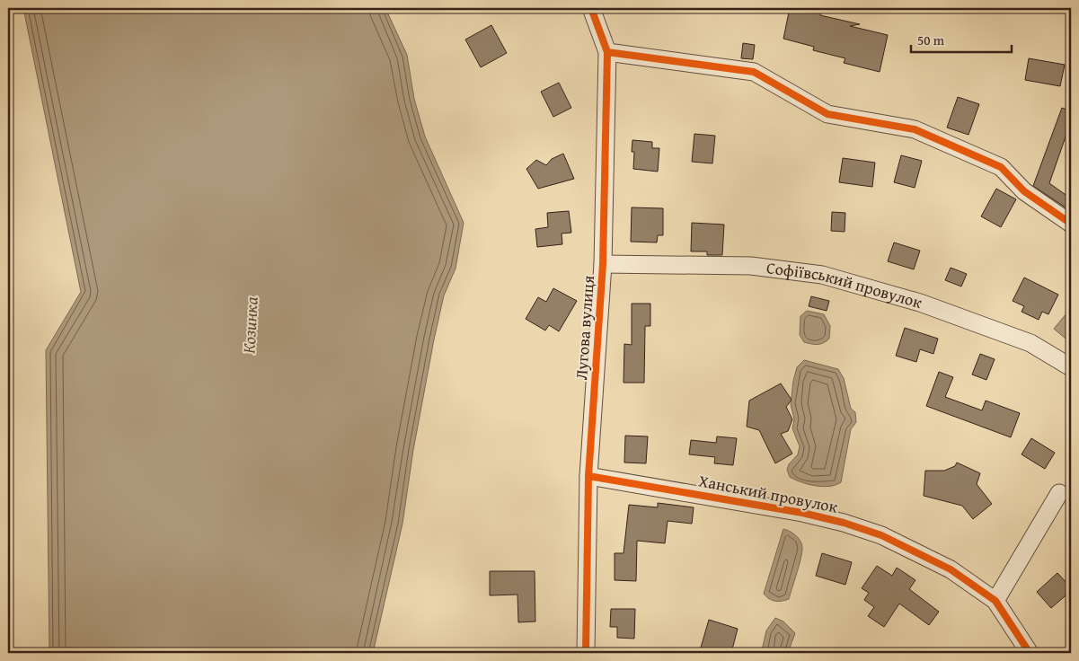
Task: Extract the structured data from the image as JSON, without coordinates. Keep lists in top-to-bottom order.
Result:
{
  "streets": {
    "street": ["Софіївський провулок", "Лугова вулиця", "Ханський провулок"]
  },
  "crossings": [
    ["Софіївський провулок", "Лугова вулиця"],
    ["Лугова вулиця", "Ханський провулок"]
  ],
  "water": ["Козинка"],
  "scale_bar": "50 m"
}
